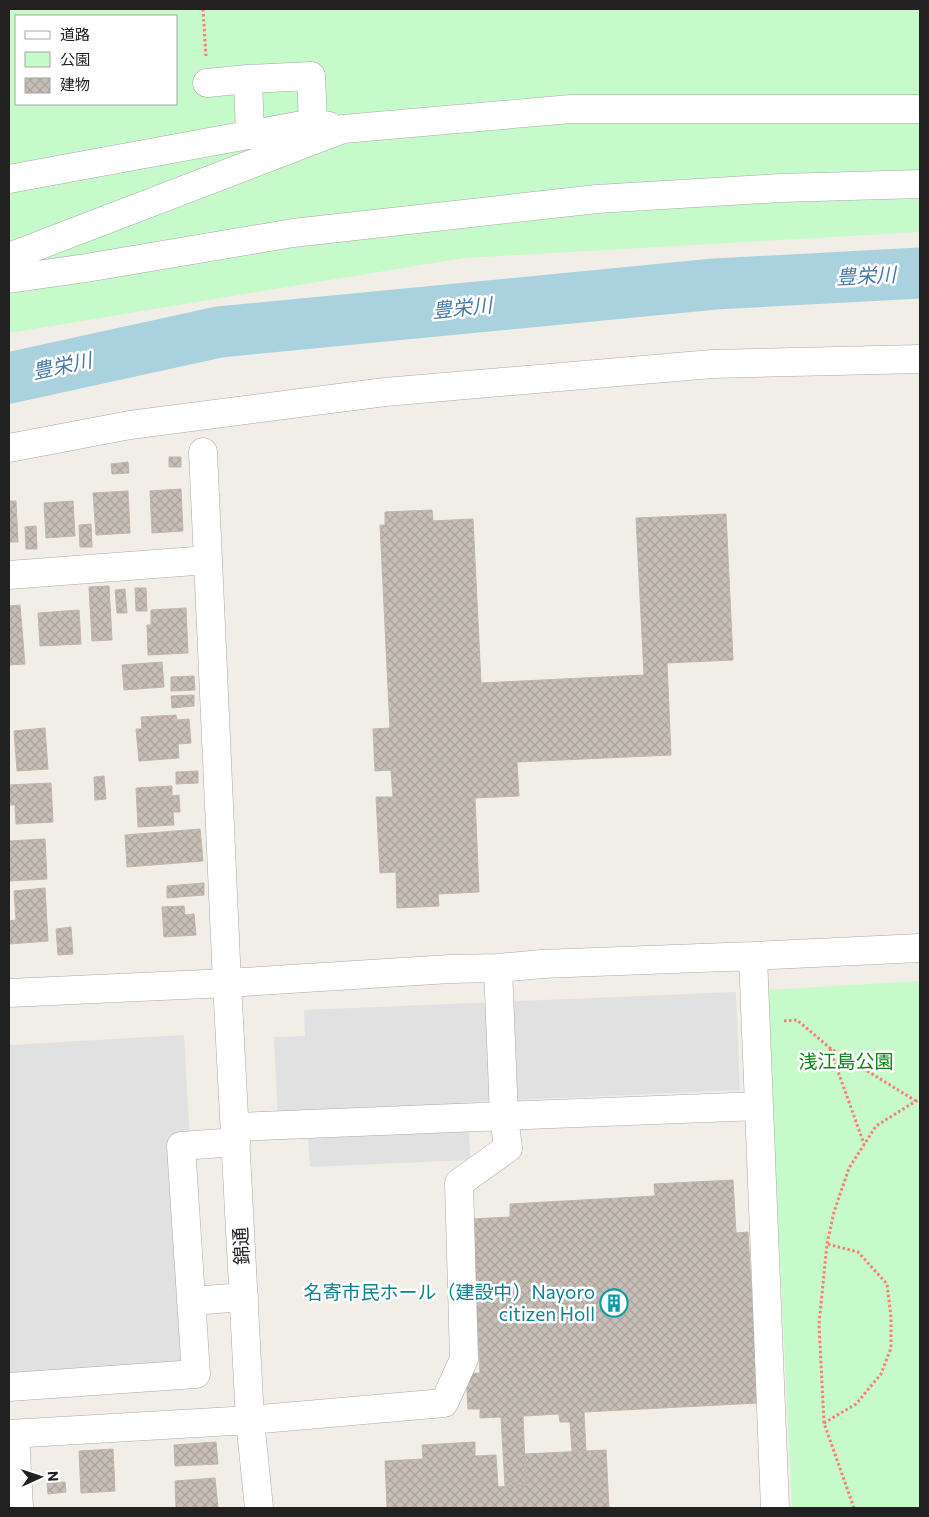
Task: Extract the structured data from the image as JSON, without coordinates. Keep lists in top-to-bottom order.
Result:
{
  "streets": {
    "street": ["錦通"]
  },
  "water": ["豊栄川"],
  "parks": ["浅江島公園"],
  "places": {
    "building": ["名寄市民ホール（建設中）Nayoro citizen Holl"]
  },
  "legend": ["道路", "公園", "建物"],
  "north": "right"
}
